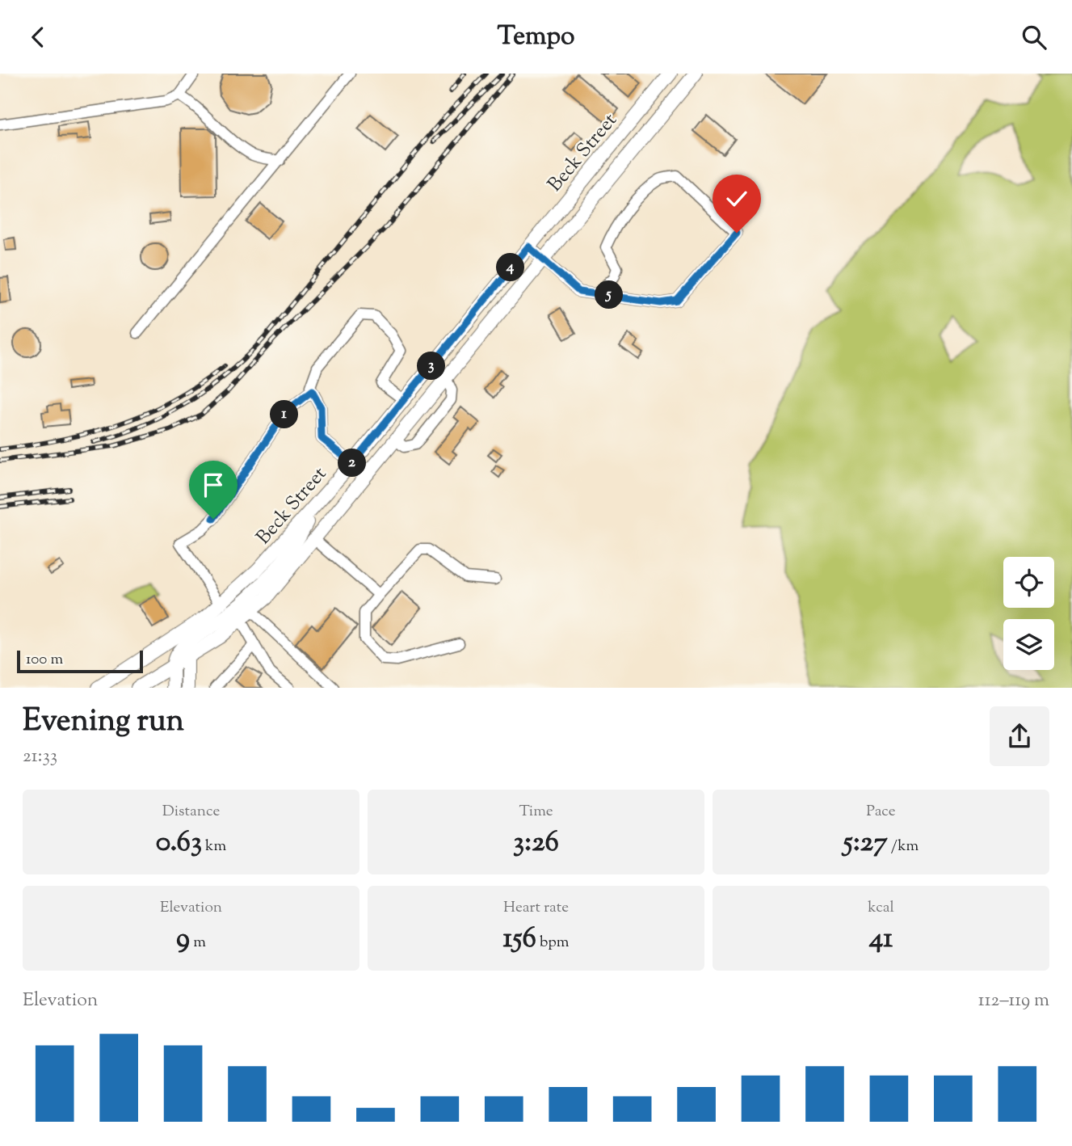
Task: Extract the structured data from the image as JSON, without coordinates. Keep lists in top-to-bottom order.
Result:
{
  "streets": {
    "main road": ["Beck Street"]
  },
  "scale_bar": "100 m",
  "page": {
    "header": "Tempo",
    "pins": [
      "4",
      "5",
      "3",
      "1",
      "2"
    ],
    "scale": "100 m",
    "heading": ["Evening run", "21:33"],
    "stats": [
      ["Distance", "0.63 km"],
      ["Time", "3:26"],
      ["Pace", "5:27 /km"],
      ["Elevation", "9 m"],
      ["Heart rate", "156 bpm"],
      ["kcal", "41"]
    ],
    "chart": ["Elevation", "112–119 m"]
  }
}
